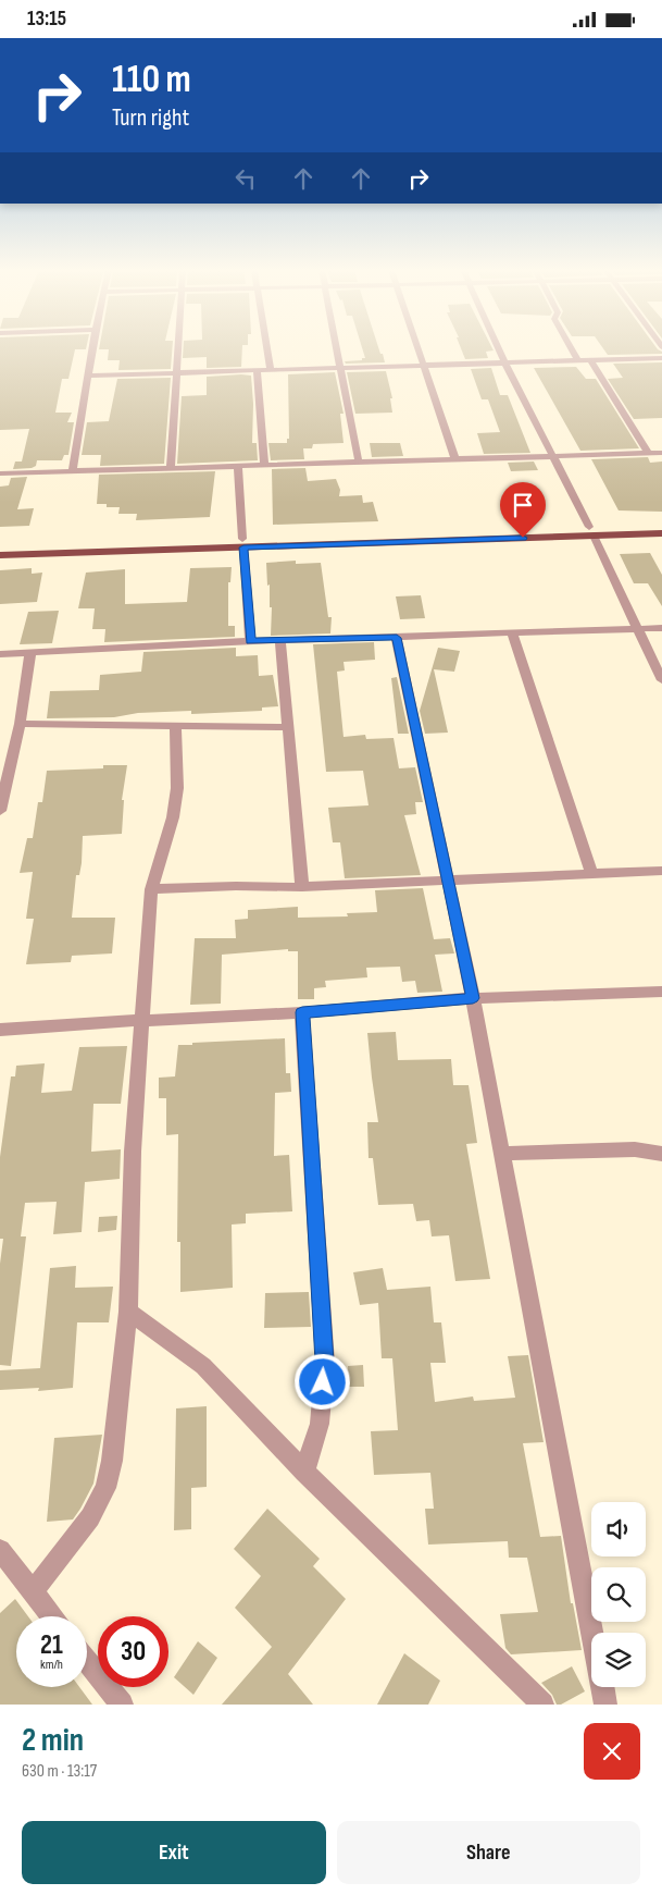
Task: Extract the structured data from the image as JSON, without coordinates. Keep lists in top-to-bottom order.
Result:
{
  "page": {
    "status": "13:15",
    "turn": ["110 m", "Turn right"],
    "speed": "21 km/h",
    "limit": "30",
    "heading": ["2 min", "630 m · 13:17"],
    "buttons": ["Exit", "Share"]
  }
}
